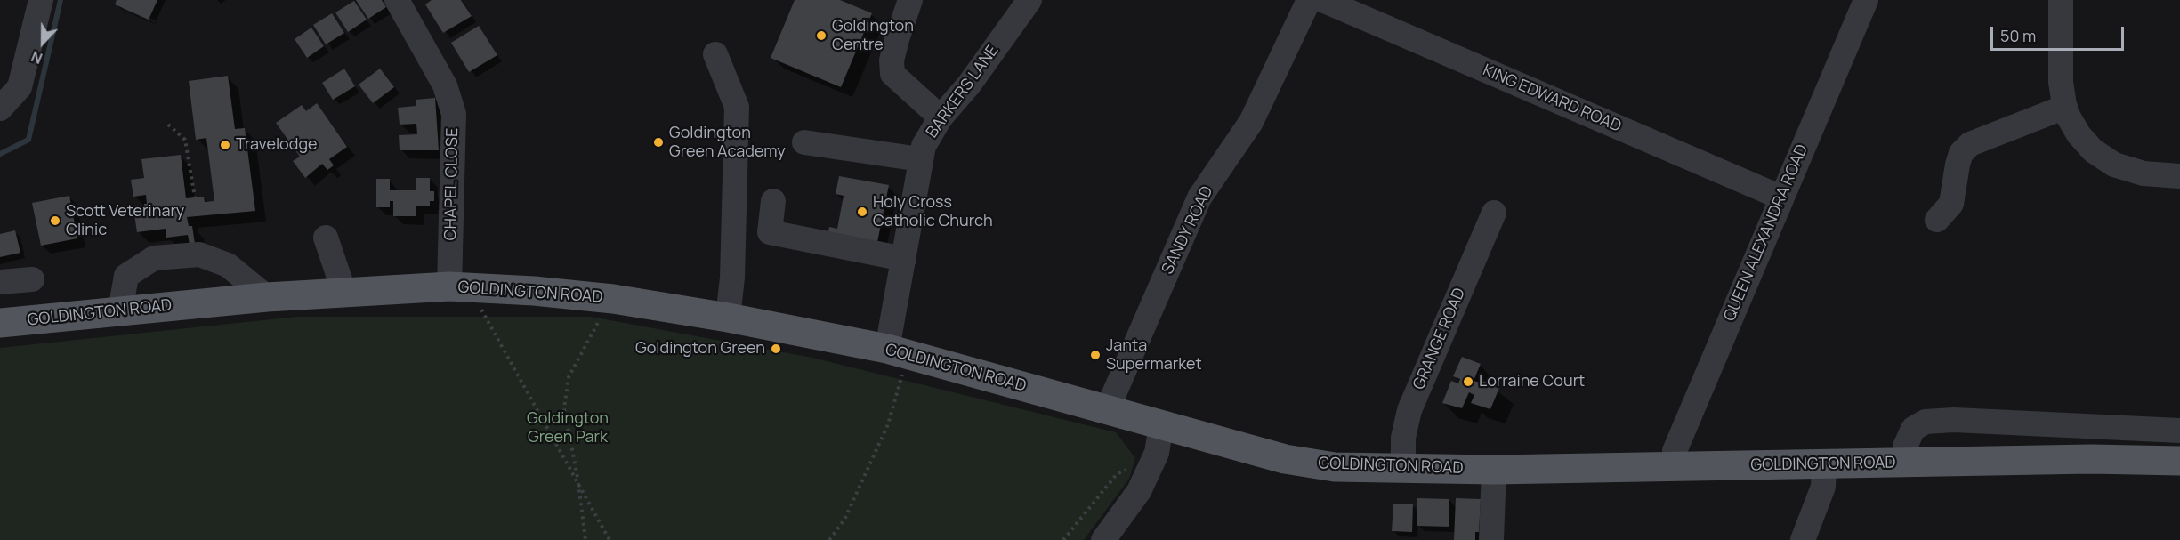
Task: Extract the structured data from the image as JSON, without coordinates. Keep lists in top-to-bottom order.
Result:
{
  "streets": {
    "main road": ["GOLDINGTON ROAD"],
    "street": [
      "BARKERS LANE",
      "KING EDWARD ROAD",
      "CHAPEL CLOSE",
      "SANDY ROAD",
      "QUEEN ALEXANDRA ROAD",
      "GRANGE ROAD"
    ]
  },
  "crossings": [
    ["BARKERS LANE", "GOLDINGTON ROAD"],
    ["KING EDWARD ROAD", "QUEEN ALEXANDRA ROAD"],
    ["CHAPEL CLOSE", "GOLDINGTON ROAD"],
    ["SANDY ROAD", "GOLDINGTON ROAD"],
    ["QUEEN ALEXANDRA ROAD", "GOLDINGTON ROAD"],
    ["GOLDINGTON ROAD", "GRANGE ROAD"]
  ],
  "parks": ["Goldington Green Park"],
  "places": [
    "Goldington Centre",
    "Goldington Green Academy",
    "Travelodge",
    "Holy Cross Catholic Church",
    "Scott Veterinary Clinic",
    "Goldington Green",
    "Janta Supermarket",
    "Lorraine Court"
  ],
  "scale_bar": "50 m",
  "north": "bottom"
}
